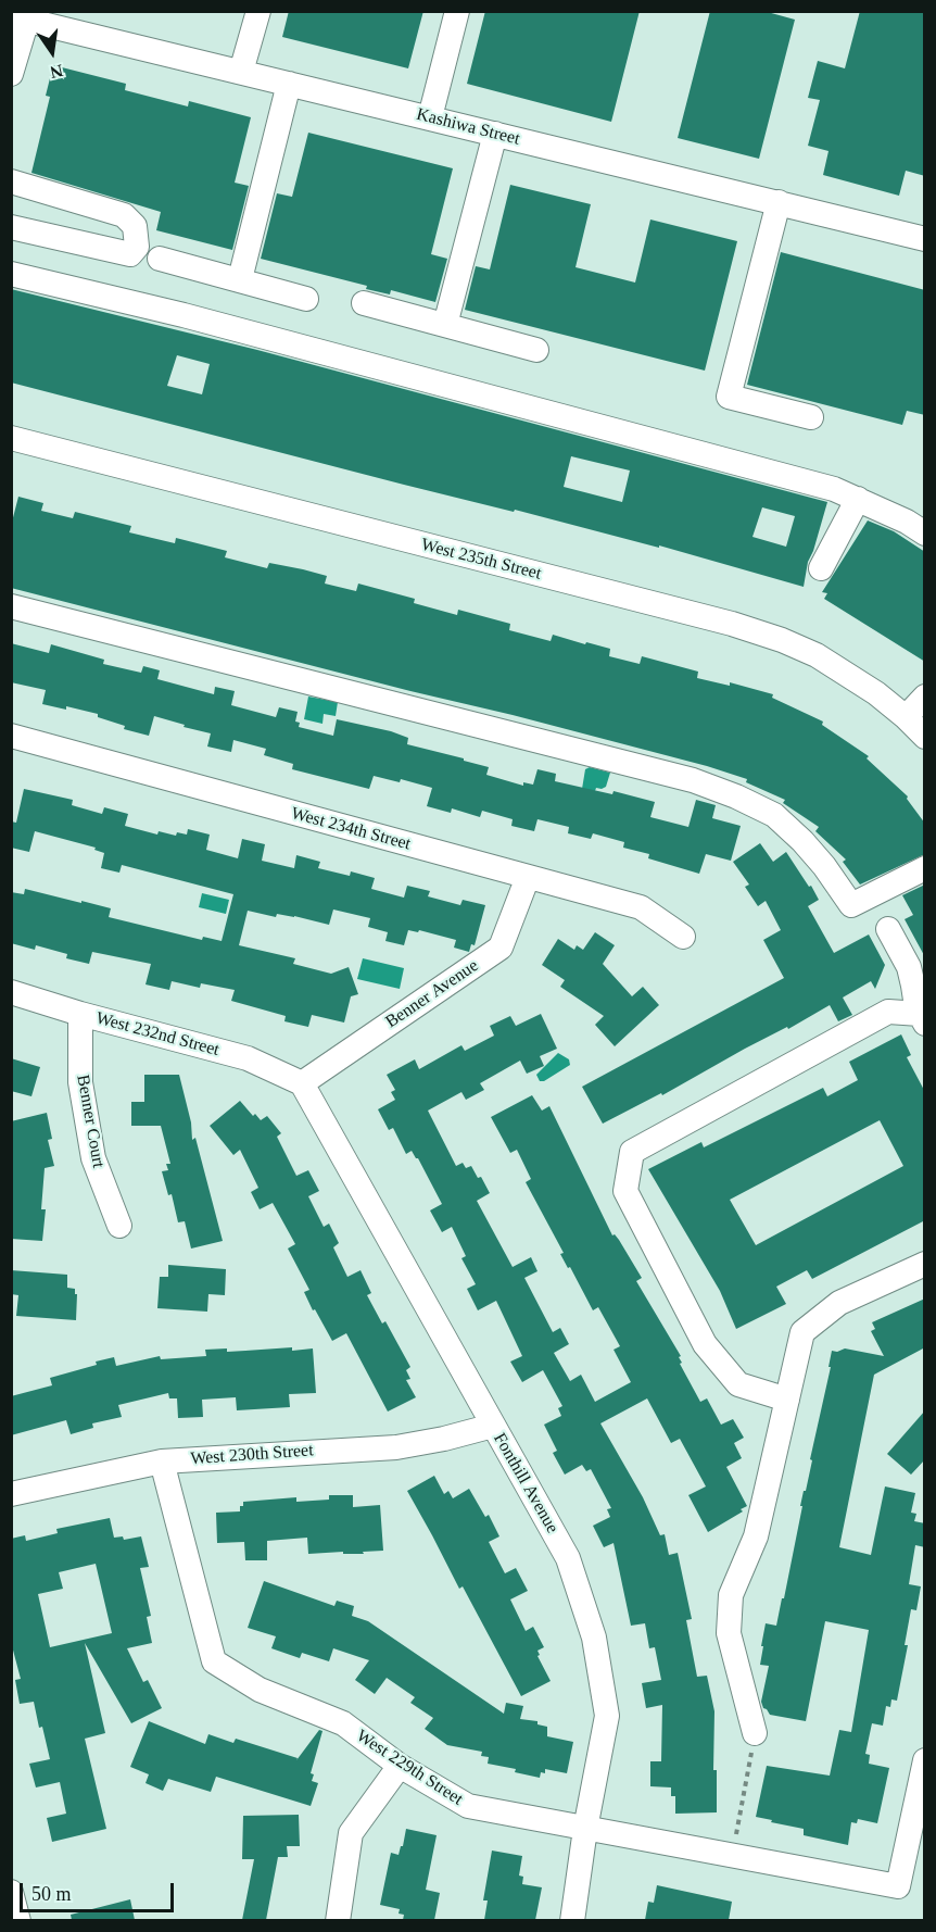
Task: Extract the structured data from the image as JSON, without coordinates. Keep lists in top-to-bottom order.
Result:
{
  "streets": {
    "street": [
      "Kashiwa Street",
      "West 235th Street",
      "West 234th Street",
      "Benner Avenue",
      "West 232nd Street",
      "Benner Court",
      "West 230th Street",
      "Fonthill Avenue",
      "West 229th Street"
    ]
  },
  "crossings": [
    ["West 234th Street", "Benner Avenue"],
    ["Benner Avenue", "West 232nd Street"],
    ["Benner Avenue", "Fonthill Avenue"],
    ["West 232nd Street", "Benner Court"],
    ["West 232nd Street", "Fonthill Avenue"],
    ["West 230th Street", "Fonthill Avenue"],
    ["West 230th Street", "West 229th Street"],
    ["Fonthill Avenue", "West 229th Street"]
  ],
  "scale_bar": "50 m",
  "north": "bottom"
}
